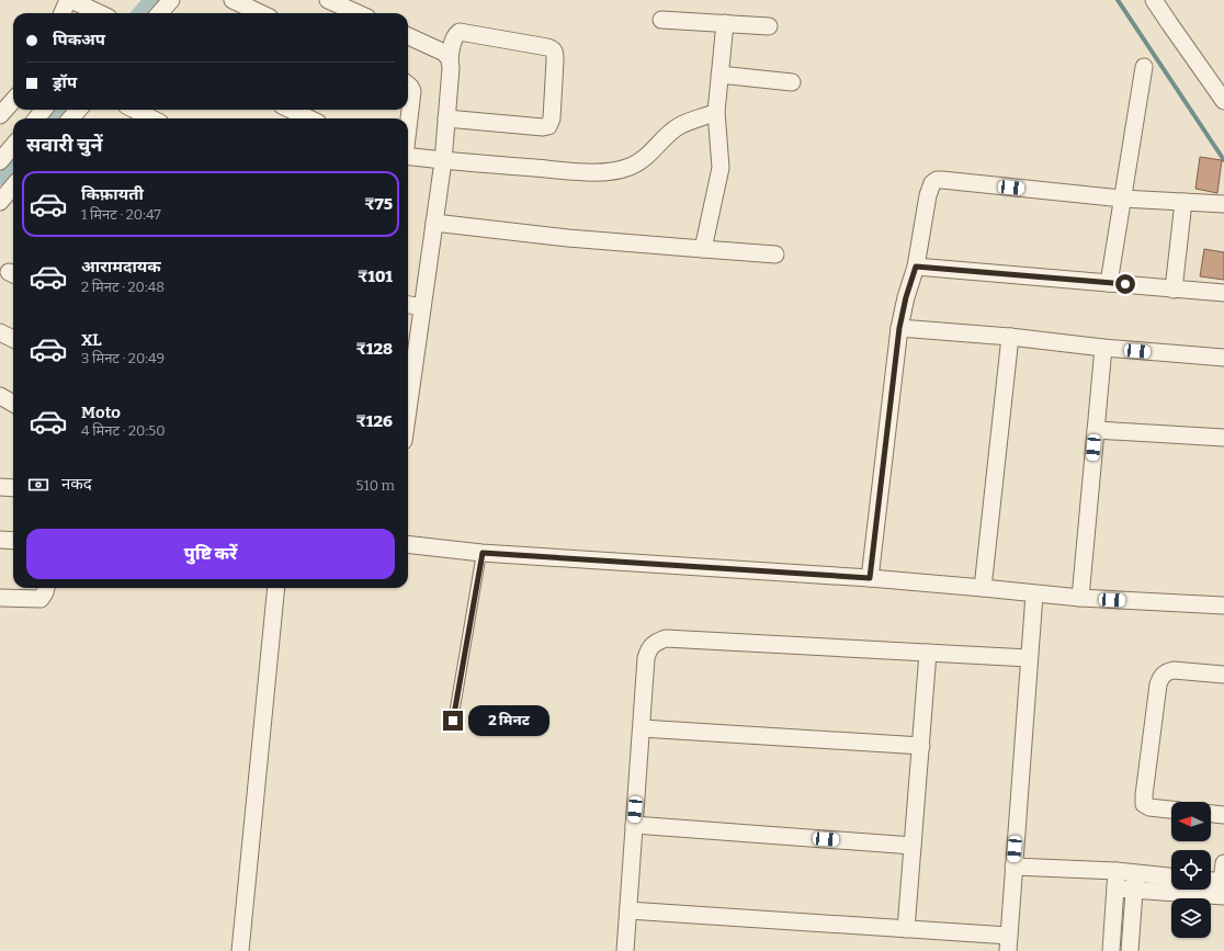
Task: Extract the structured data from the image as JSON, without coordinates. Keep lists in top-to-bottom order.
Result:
{
  "north": "left",
  "page": {
    "banner": ["पिकअप", "ड्रॉप"],
    "heading": "सवारी चुनें",
    "list": [
      {
        "name": "किफ़ायती",
        "note": "1 मिनट · 20:47",
        "value": "₹75"
      },
      {
        "name": "आरामदायक",
        "note": "2 मिनट · 20:48",
        "value": "₹101"
      },
      {
        "name": "XL",
        "note": "3 मिनट · 20:49",
        "value": "₹128"
      },
      {
        "name": "Moto",
        "note": "4 मिनट · 20:50",
        "value": "₹126"
      }
    ],
    "pay": ["नकद", "510 m"],
    "buttons": "पुष्टि करें",
    "bubble": "2 मिनट"
  }
}
